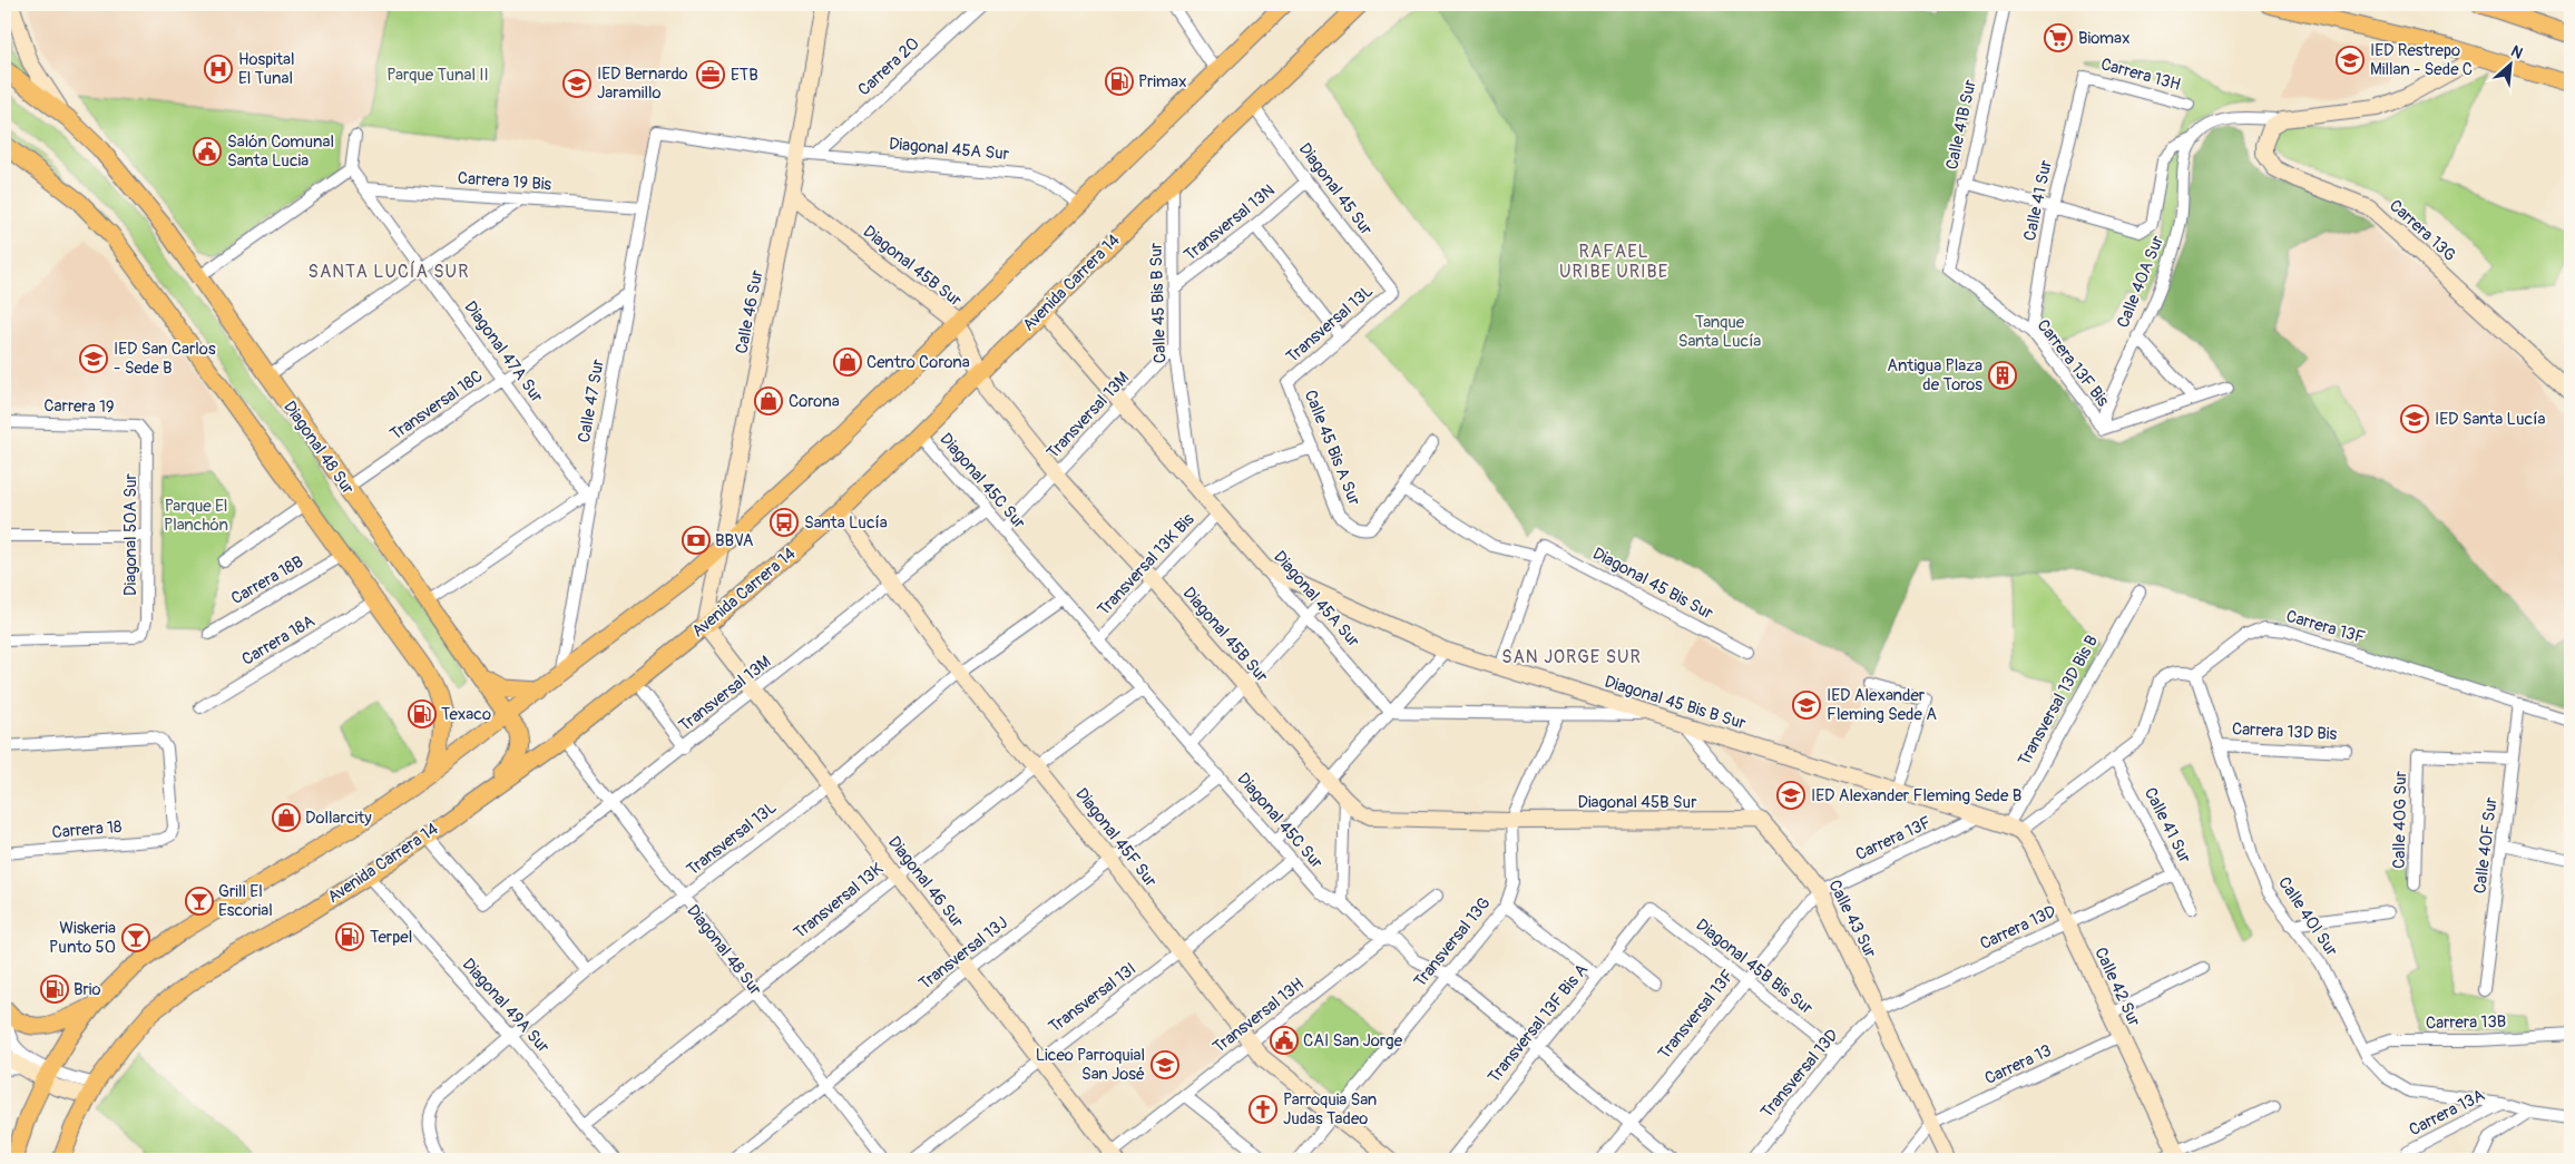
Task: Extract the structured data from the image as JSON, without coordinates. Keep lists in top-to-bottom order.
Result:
{
  "streets": {
    "main road": ["Avenida Carrera 14", "Diagonal 48 Sur"],
    "street": [
      "Carrera 20",
      "Carrera 13H",
      "Calle 41B Sur",
      "Diagonal 45A Sur",
      "Carrera 19 Bis",
      "Diagonal 45 Sur",
      "Calle 41 Sur",
      "Transversal 13N",
      "Carrera 13G",
      "Diagonal 45B Sur",
      "Calle 40A Sur",
      "Calle 45 Bis B Sur",
      "Calle 46 Sur",
      "Transversal 13L",
      "Diagonal 47A Sur",
      "Carrera 13F Bis",
      "Calle 47 Sur",
      "Transversal 18C",
      "Carrera 19",
      "Transversal 13M",
      "Calle 45 Bis A Sur",
      "Diagonal 45C Sur",
      "Diagonal 50A Sur",
      "Transversal 13K Bis",
      "Carrera 18B",
      "Diagonal 45 Bis Sur",
      "Carrera 13F",
      "Carrera 18A",
      "Transversal 13D Bis B",
      "Diagonal 45 Bis B Sur",
      "Carrera 13D Bis",
      "Calle 40G Sur",
      "Carrera 18",
      "Diagonal 45F Sur",
      "Calle 40F Sur",
      "Diagonal 46 Sur",
      "Transversal 13K",
      "Calle 40I Sur",
      "Calle 43 Sur",
      "Carrera 13D",
      "Transversal 13G",
      "Transversal 13J",
      "Diagonal 45B Bis Sur",
      "Calle 42 Sur",
      "Transversal 13I",
      "Diagonal 49A Sur",
      "Transversal 13F",
      "Transversal 13H",
      "Carrera 13B",
      "Transversal 13F Bis A",
      "Carrera 13",
      "Transversal 13D",
      "Carrera 13A"
    ]
  },
  "crossings": [
    ["Carrera 20", "Diagonal 45A Sur"],
    ["Carrera 20", "Calle 46 Sur"],
    ["Carrera 20", "Calle 47 Sur"],
    ["Carrera 13H", "Calle 41 Sur"],
    ["Calle 41B Sur", "Carrera 13F Bis"],
    ["Diagonal 45A Sur", "Avenida Carrera 14"],
    ["Diagonal 45A Sur", "Calle 45 Bis B Sur"],
    ["Diagonal 45A Sur", "Calle 46 Sur"],
    ["Diagonal 45A Sur", "Calle 47 Sur"],
    ["Diagonal 45A Sur", "Transversal 13M"],
    ["Diagonal 45A Sur", "Transversal 13K Bis"],
    ["Diagonal 45A Sur", "Diagonal 45 Bis B Sur"],
    ["Carrera 19 Bis", "Diagonal 47A Sur"],
    ["Carrera 19 Bis", "Calle 47 Sur"],
    ["Diagonal 45 Sur", "Transversal 13N"],
    ["Diagonal 45 Sur", "Avenida Carrera 14"],
    ["Diagonal 45 Sur", "Transversal 13L"],
    ["Calle 41 Sur", "Carrera 13F Bis"],
    ["Calle 41 Sur", "Carrera 13D"],
    ["Transversal 13N", "Calle 45 Bis B Sur"],
    ["Diagonal 45B Sur", "Avenida Carrera 14"],
    ["Diagonal 45B Sur", "Calle 46 Sur"],
    ["Diagonal 45B Sur", "Transversal 13M"],
    ["Diagonal 45B Sur", "Transversal 13K Bis"],
    ["Diagonal 45B Sur", "Calle 43 Sur"],
    ["Diagonal 45B Sur", "Transversal 13G"],
    ["Calle 40A Sur", "Carrera 13F Bis"],
    ["Avenida Carrera 14", "Calle 45 Bis B Sur"],
    ["Avenida Carrera 14", "Calle 46 Sur"],
    ["Avenida Carrera 14", "Transversal 13M"],
    ["Avenida Carrera 14", "Diagonal 48 Sur"],
    ["Avenida Carrera 14", "Diagonal 45C Sur"],
    ["Avenida Carrera 14", "Diagonal 45F Sur"],
    ["Avenida Carrera 14", "Diagonal 46 Sur"],
    ["Avenida Carrera 14", "Diagonal 49A Sur"],
    ["Calle 45 Bis B Sur", "Transversal 13M"],
    ["Calle 45 Bis B Sur", "Transversal 13K Bis"],
    ["Calle 46 Sur", "Calle 47 Sur"],
    ["Calle 46 Sur", "Diagonal 46 Sur"],
    ["Transversal 13L", "Diagonal 48 Sur"],
    ["Transversal 13L", "Calle 45 Bis A Sur"],
    ["Transversal 13L", "Diagonal 45C Sur"],
    ["Transversal 13L", "Diagonal 45F Sur"],
    ["Transversal 13L", "Diagonal 46 Sur"],
    ["Transversal 13L", "Diagonal 49A Sur"],
    ["Diagonal 47A Sur", "Calle 47 Sur"],
    ["Diagonal 47A Sur", "Transversal 18C"],
    ["Calle 47 Sur", "Transversal 18C"],
    ["Transversal 18C", "Diagonal 48 Sur"],
    ["Carrera 19", "Diagonal 50A Sur"],
    ["Transversal 13M", "Diagonal 48 Sur"],
    ["Transversal 13M", "Diagonal 45C Sur"],
    ["Transversal 13M", "Diagonal 45F Sur"],
    ["Transversal 13M", "Diagonal 46 Sur"],
    ["Diagonal 48 Sur", "Transversal 13K"],
    ["Diagonal 48 Sur", "Transversal 13J"],
    ["Calle 45 Bis A Sur", "Transversal 13K Bis"],
    ["Diagonal 45C Sur", "Transversal 13K Bis"],
    ["Diagonal 45C Sur", "Transversal 13K"],
    ["Diagonal 45C Sur", "Transversal 13G"],
    ["Diagonal 45C Sur", "Transversal 13J"],
    ["Diagonal 45C Sur", "Transversal 13I"],
    ["Diagonal 45C Sur", "Transversal 13F"],
    ["Diagonal 45C Sur", "Transversal 13H"],
    ["Diagonal 45C Sur", "Transversal 13F Bis A"],
    ["Carrera 13F", "Diagonal 45 Bis B Sur"],
    ["Carrera 13F", "Calle 40F Sur"],
    ["Carrera 13F", "Calle 40I Sur"],
    ["Carrera 13F", "Calle 43 Sur"],
    ["Carrera 13F", "Transversal 13F"],
    ["Transversal 13D Bis B", "Diagonal 45 Bis B Sur"],
    ["Transversal 13D Bis B", "Calle 42 Sur"],
    ["Diagonal 45 Bis B Sur", "Calle 43 Sur"],
    ["Diagonal 45 Bis B Sur", "Calle 42 Sur"],
    ["Carrera 13D Bis", "Calle 40I Sur"],
    ["Calle 40G Sur", "Calle 40F Sur"],
    ["Diagonal 45F Sur", "Transversal 13K"],
    ["Diagonal 45F Sur", "Transversal 13G"],
    ["Diagonal 45F Sur", "Transversal 13J"],
    ["Diagonal 45F Sur", "Transversal 13I"],
    ["Diagonal 45F Sur", "Transversal 13H"],
    ["Diagonal 46 Sur", "Transversal 13K"],
    ["Diagonal 46 Sur", "Transversal 13J"],
    ["Diagonal 46 Sur", "Transversal 13I"],
    ["Diagonal 46 Sur", "Transversal 13H"],
    ["Transversal 13K", "Diagonal 49A Sur"],
    ["Calle 40I Sur", "Carrera 13B"],
    ["Calle 40I Sur", "Carrera 13A"],
    ["Calle 43 Sur", "Carrera 13D"],
    ["Calle 43 Sur", "Transversal 13F"],
    ["Calle 43 Sur", "Carrera 13"],
    ["Calle 43 Sur", "Transversal 13D"],
    ["Carrera 13D", "Calle 42 Sur"],
    ["Carrera 13D", "Transversal 13D"],
    ["Diagonal 45B Bis Sur", "Transversal 13F"],
    ["Diagonal 45B Bis Sur", "Transversal 13F Bis A"],
    ["Diagonal 45B Bis Sur", "Transversal 13D"],
    ["Calle 42 Sur", "Carrera 13"]
  ],
  "districts": ["RAFAEL URIBE URIBE", "SANTA LUCÍA SUR", "SAN JORGE SUR"],
  "parks": ["Parque Tunal II", "Tanque Santa Lucía", "Parque El Planchón"],
  "places": {
    "supermarket": ["Biomax"],
    "school or university": [
      "IED Restrepo Millan - Sede C",
      "IED Bernardo Jaramillo",
      "IED San Carlos - Sede B",
      "IED Santa Lucía",
      "IED Alexander Fleming Sede A",
      "IED Alexander Fleming Sede B",
      "Liceo Parroquial San José"
    ],
    "hospital": ["Hospital El Tunal"],
    "office": ["ETB"],
    "fuel station": [
      "Primax",
      "Texaco",
      "Terpel",
      "Brio"
    ],
    "public building": ["Salón Comunal Santa Lucia", "CAI San Jorge"],
    "shop": ["Centro Corona", "Corona", "Dollarcity"],
    "building": ["Antigua Plaza de Toros"],
    "bus stop": ["Santa Lucía"],
    "bank": ["BBVA"],
    "bar": ["Grill El Escorial", "Wiskeria Punto 50"],
    "church": ["Parroquia San Judas Tadeo"]
  },
  "north": "top right"
}
